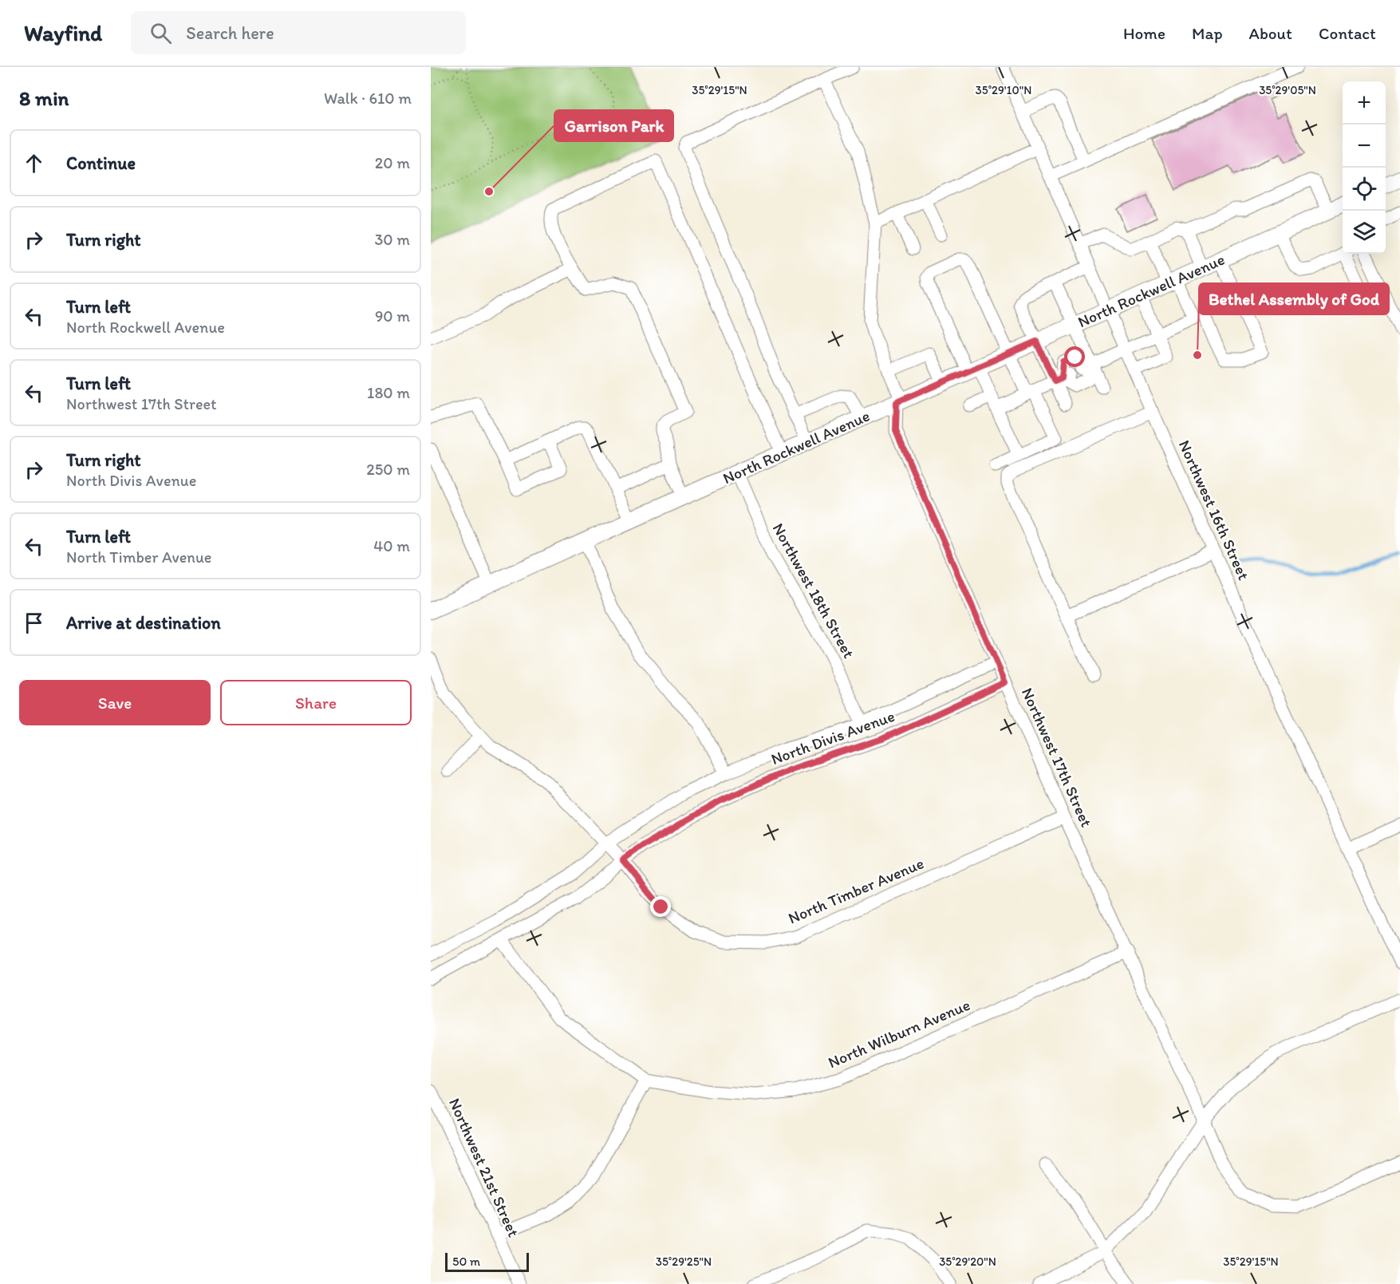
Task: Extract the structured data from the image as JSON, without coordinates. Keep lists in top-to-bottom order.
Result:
{
  "streets": {
    "main road": ["North Rockwell Avenue"],
    "street": [
      "Northwest 16th Street",
      "Northwest 18th Street",
      "North Divis Avenue",
      "Northwest 17th Street",
      "North Timber Avenue",
      "North Wilburn Avenue",
      "Northwest 21st Street"
    ]
  },
  "crossings": [
    ["North Rockwell Avenue", "Northwest 16th Street"],
    ["North Rockwell Avenue", "Northwest 18th Street"],
    ["North Rockwell Avenue", "Northwest 17th Street"],
    ["Northwest 18th Street", "North Divis Avenue"],
    ["North Divis Avenue", "Northwest 17th Street"],
    ["North Divis Avenue", "North Timber Avenue"],
    ["North Divis Avenue", "North Wilburn Avenue"],
    ["Northwest 17th Street", "North Timber Avenue"],
    ["Northwest 17th Street", "North Wilburn Avenue"]
  ],
  "places": ["Garrison Park", "Bethel Assembly of God"],
  "scale_bar": "50 m",
  "page": {
    "header": "Wayfind",
    "search": "Search here",
    "nav": [
      "Home",
      "Map",
      "About",
      "Contact"
    ],
    "heading": ["8 min", "Walk · 610 m"],
    "map_buttons": ["+", "−"],
    "list": [
      ["Continue", "20 m"],
      ["Turn right", "30 m"],
      ["Turn left", "North Rockwell Avenue", "90 m"],
      ["Turn left", "Northwest 17th Street", "180 m"],
      ["Turn right", "North Divis Avenue", "250 m"],
      ["Turn left", "North Timber Avenue", "40 m"],
      "Arrive at destination"
    ],
    "buttons": ["Save", "Share"],
    "scale": "50 m"
  },
  "coordinates": [
    "35°29'15\"N",
    "35°29'10\"N",
    "35°29'05\"N",
    "35°29'25\"N",
    "35°29'20\"N"
  ]
}
